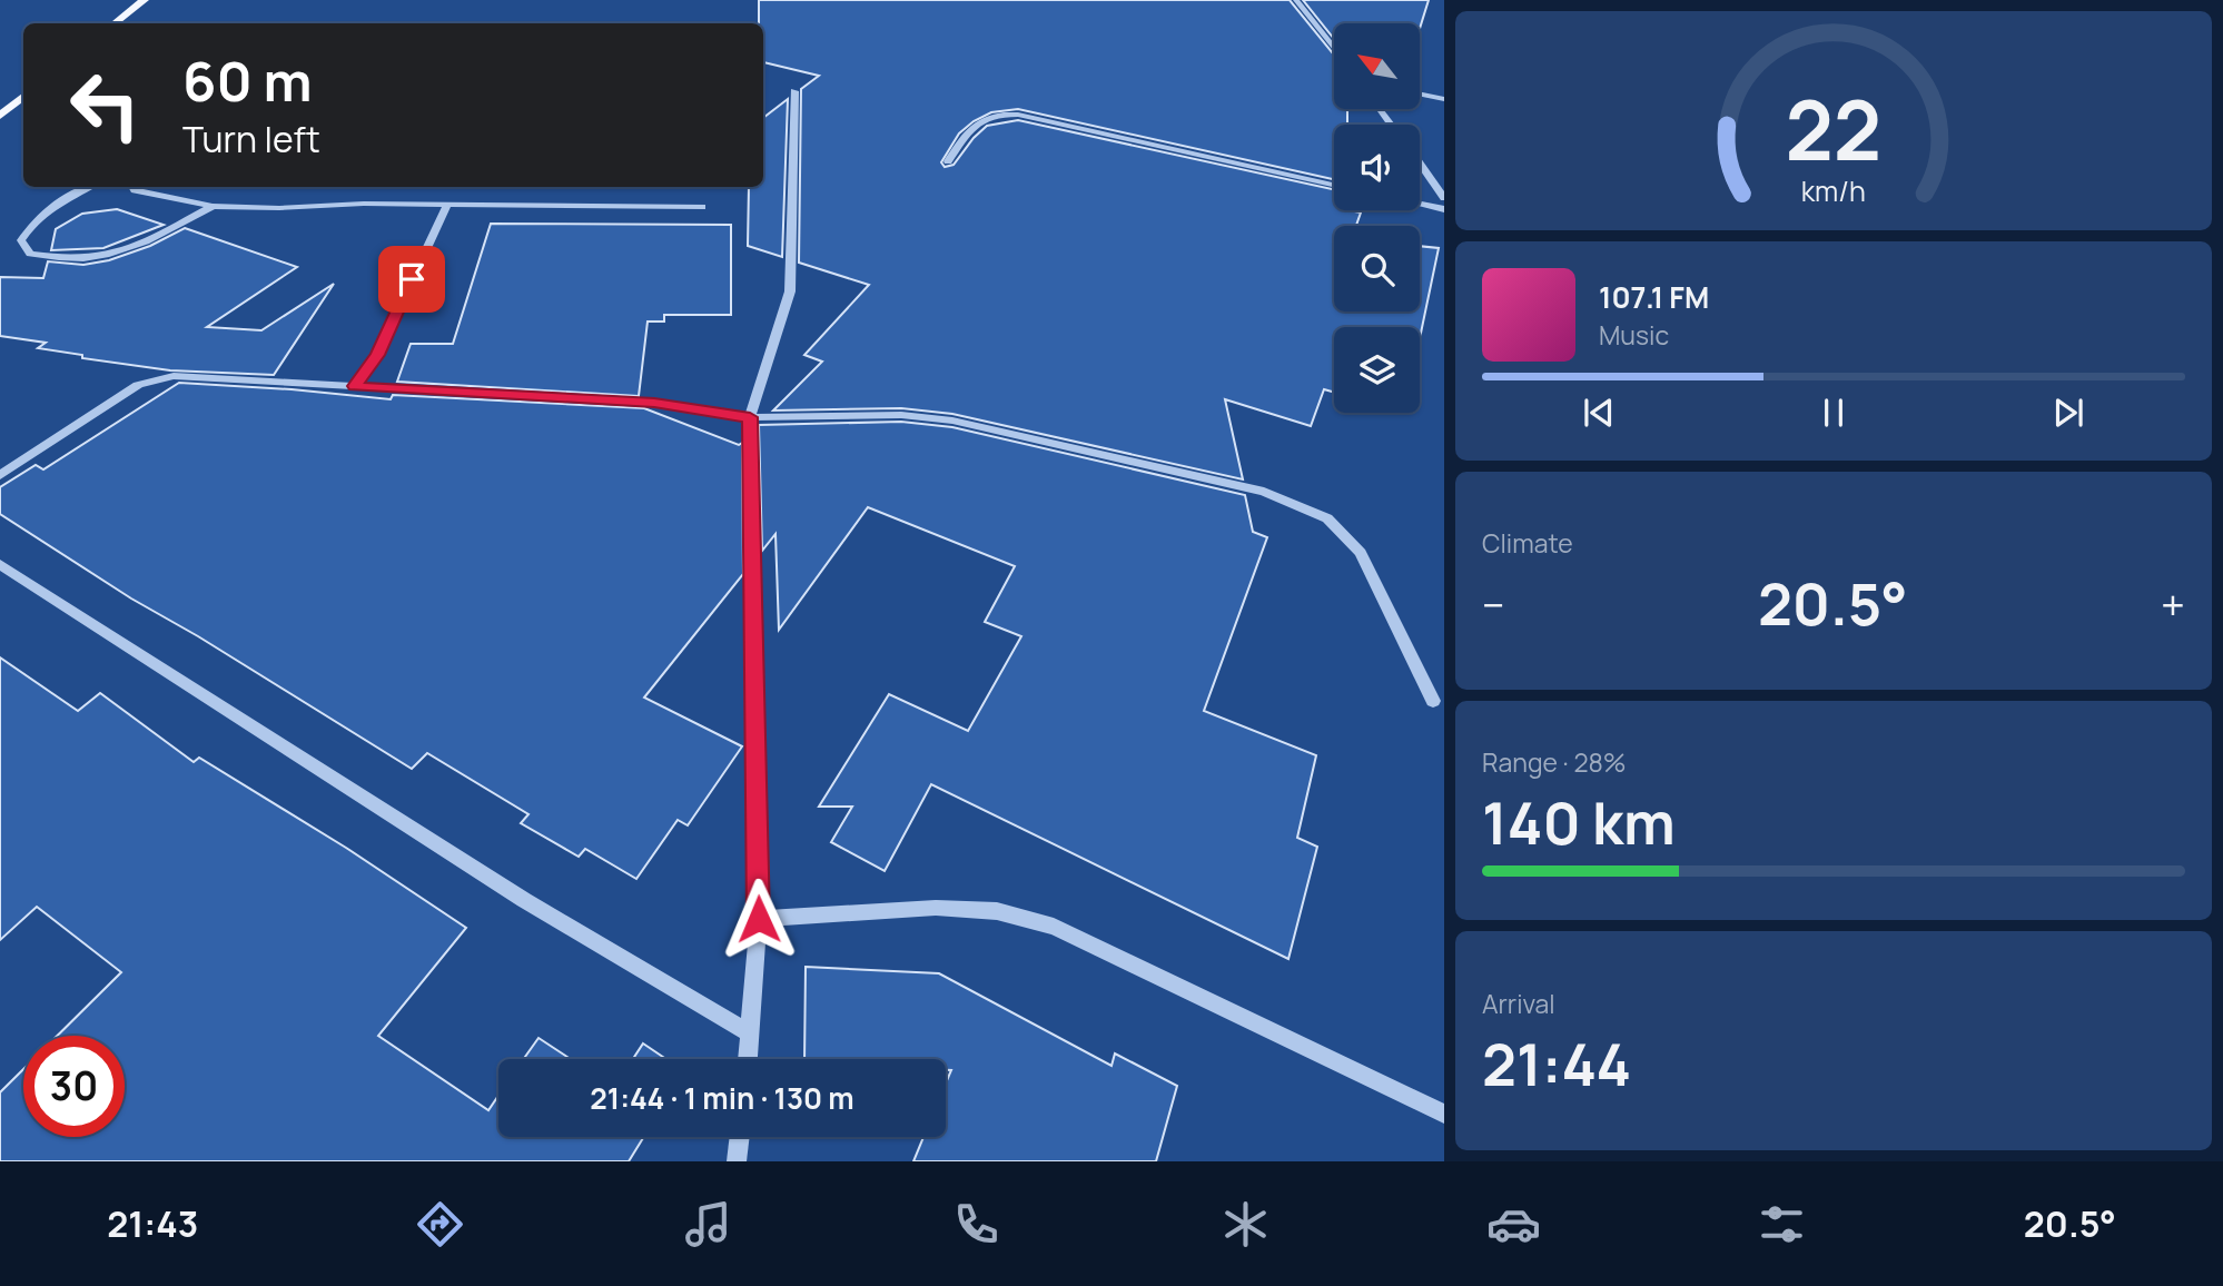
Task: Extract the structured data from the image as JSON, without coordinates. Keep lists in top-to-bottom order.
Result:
{
  "north": "top left",
  "page": {
    "turn": ["60 m", "Turn left"],
    "song": ["107.1 FM", "Music"],
    "tile": [
      "Climate",
      ["Range · 28%", "140 km"],
      ["Arrival", "21:44"]
    ],
    "heat": ["−", "20.5°", "+"],
    "limit": "30",
    "trip": "21:44 · 1 min · 130 m",
    "tabs": ["21:43", "20.5°"],
    "gauge": ["22", "km/h"]
  }
}
